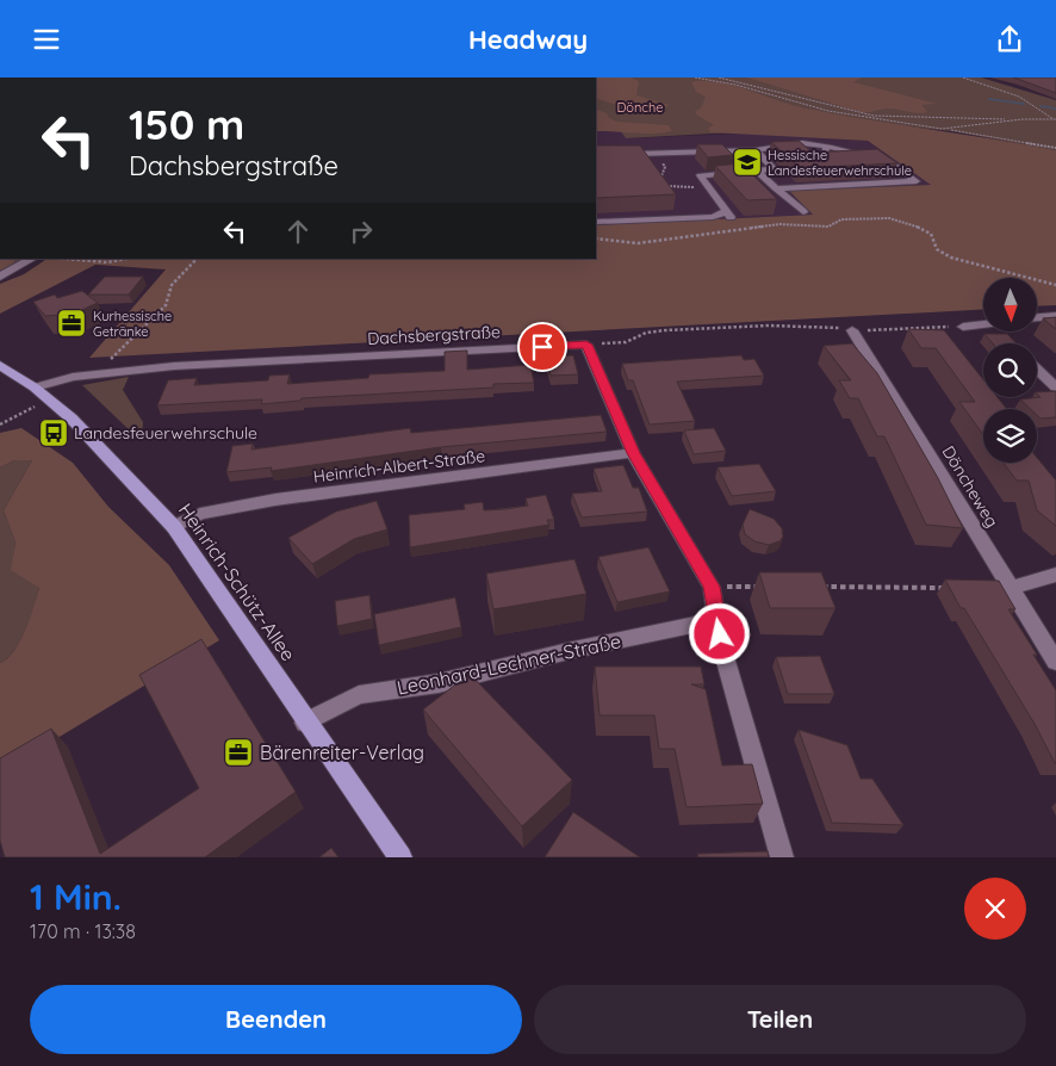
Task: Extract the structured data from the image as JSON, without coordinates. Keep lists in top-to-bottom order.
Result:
{
  "streets": {
    "main road": ["Heinrich-Schütz-Allee"],
    "street": [
      "Dachsbergstraße",
      "Heinrich-Albert-Straße",
      "Döncheweg",
      "Leonhard-Lechner-Straße"
    ]
  },
  "crossings": [
    ["Dachsbergstraße", "Heinrich-Schütz-Allee"],
    ["Heinrich-Albert-Straße", "Heinrich-Schütz-Allee"],
    ["Heinrich-Schütz-Allee", "Leonhard-Lechner-Straße"]
  ],
  "parks": ["Dönche"],
  "places": {
    "school or university": ["Hessische Landesfeuerwehrschule"],
    "office": ["Kurhessische Getränke", "Bärenreiter-Verlag"],
    "bus stop": ["Landesfeuerwehrschule"]
  },
  "north": "bottom",
  "page": {
    "header": "Headway",
    "turn": ["150 m", "Dachsbergstraße"],
    "heading": ["1 Min.", "170 m · 13:38"],
    "buttons": ["Beenden", "Teilen"]
  }
}
